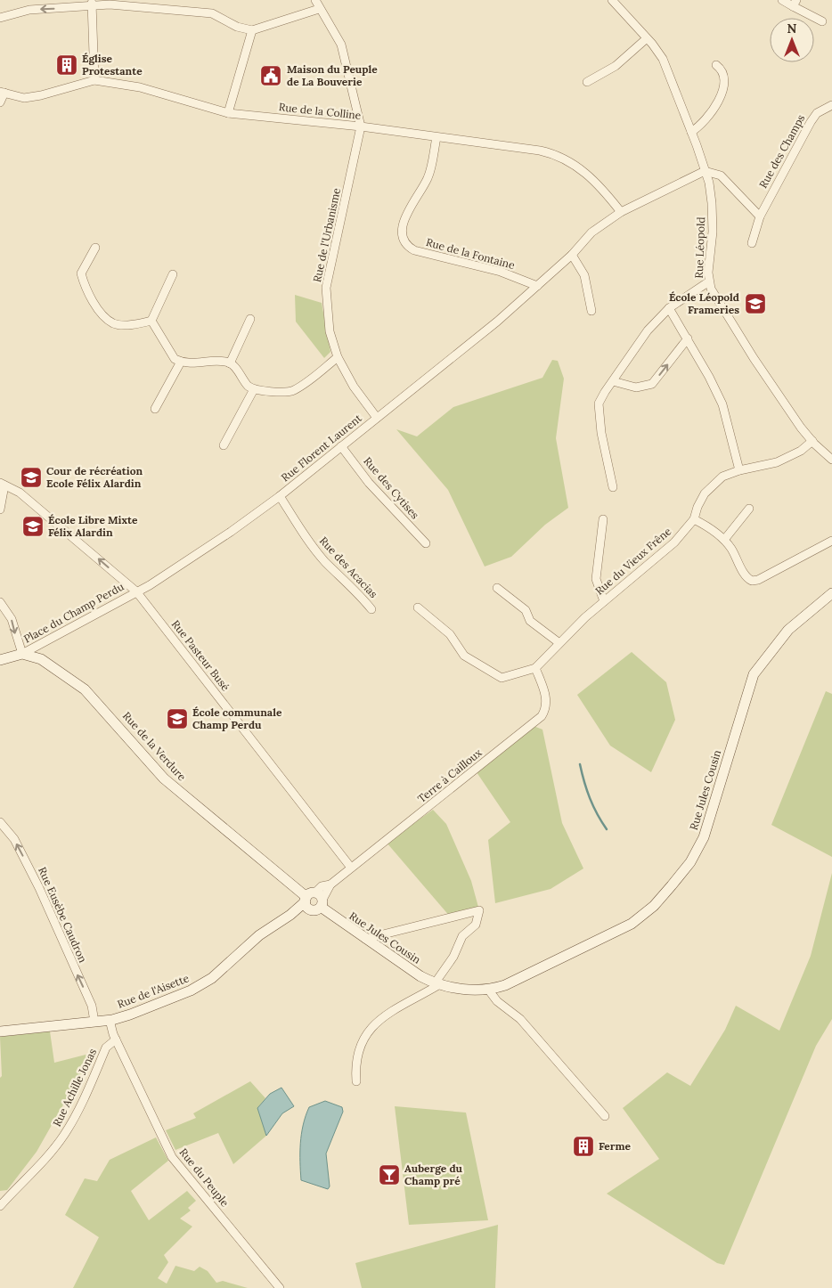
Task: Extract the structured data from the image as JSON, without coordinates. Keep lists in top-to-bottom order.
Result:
{
  "streets": {
    "street": [
      "Rue de la Colline",
      "Rue des Champs",
      "Rue de l'Urbanisme",
      "Rue Léopold",
      "Rue de la Fontaine",
      "Rue Florent Laurent",
      "Rue des Cytises",
      "Rue du Vieux Frêne",
      "Rue des Acacias",
      "Place du Champ Perdu",
      "Rue Pasteur Busé",
      "Rue de la Verdure",
      "Terre à Cailloux",
      "Rue Jules Cousin",
      "Rue Eusèbe Caudron",
      "Rue de l'Aisette",
      "Rue Achille Jonas",
      "Rue du Peuple"
    ]
  },
  "crossings": [
    ["Rue de la Colline", "Rue de l'Urbanisme"],
    ["Rue de la Colline", "Rue de la Fontaine"],
    ["Rue de l'Urbanisme", "Rue Florent Laurent"],
    ["Rue Léopold", "Rue du Vieux Frêne"],
    ["Rue de la Fontaine", "Rue Florent Laurent"],
    ["Rue Florent Laurent", "Rue des Cytises"],
    ["Rue Florent Laurent", "Rue des Acacias"],
    ["Rue Florent Laurent", "Place du Champ Perdu"],
    ["Rue Florent Laurent", "Rue Pasteur Busé"],
    ["Rue du Vieux Frêne", "Terre à Cailloux"],
    ["Place du Champ Perdu", "Rue Pasteur Busé"],
    ["Place du Champ Perdu", "Rue de la Verdure"],
    ["Rue Pasteur Busé", "Terre à Cailloux"],
    ["Rue de la Verdure", "Terre à Cailloux"],
    ["Rue de la Verdure", "Rue Jules Cousin"],
    ["Rue de la Verdure", "Rue de l'Aisette"],
    ["Terre à Cailloux", "Rue Jules Cousin"],
    ["Terre à Cailloux", "Rue de l'Aisette"],
    ["Rue Jules Cousin", "Rue de l'Aisette"],
    ["Rue Eusèbe Caudron", "Rue de l'Aisette"],
    ["Rue de l'Aisette", "Rue du Peuple"],
    ["Rue Achille Jonas", "Rue du Peuple"]
  ],
  "one_way": ["Rue Eusèbe Caudron"],
  "places": {
    "building": ["Église Protestante", "Ferme"],
    "public building": ["Maison du Peuple de La Bouverie"],
    "school or university": [
      "École Léopold Frameries",
      "Cour de récréation Ecole Félix Alardin",
      "École Libre Mixte Félix Alardin",
      "École communale Champ Perdu"
    ],
    "bar": ["Auberge du Champ pré"]
  },
  "north": "top"
}
